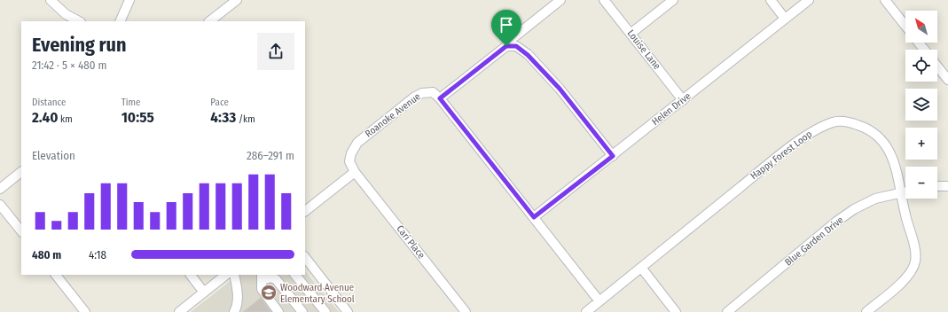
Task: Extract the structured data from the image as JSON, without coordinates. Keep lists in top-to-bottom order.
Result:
{
  "streets": {
    "street": [
      "Louise Lane",
      "Helen Drive",
      "Roanoke Avenue",
      "Happy Forest Loop",
      "Blue Garden Drive",
      "Cari Place"
    ]
  },
  "crossings": [
    ["Louise Lane", "Helen Drive"],
    ["Roanoke Avenue", "Cari Place"],
    ["Happy Forest Loop", "Blue Garden Drive"]
  ],
  "places": {
    "school or university": ["Woodward Avenue Elementary School"]
  },
  "north": "top left",
  "page": {
    "map_buttons": ["+", "−"],
    "heading": ["Evening run", "21:42 · 5 × 480 m"],
    "stats": [
      ["Distance", "2.40 km"],
      ["Time", "10:55"],
      ["Pace", "4:33 /km"]
    ],
    "chart": ["Elevation", "286–291 m"],
    "list": [
      {
        "name": "480 m",
        "note": "4:18"
      }
    ]
  }
}
